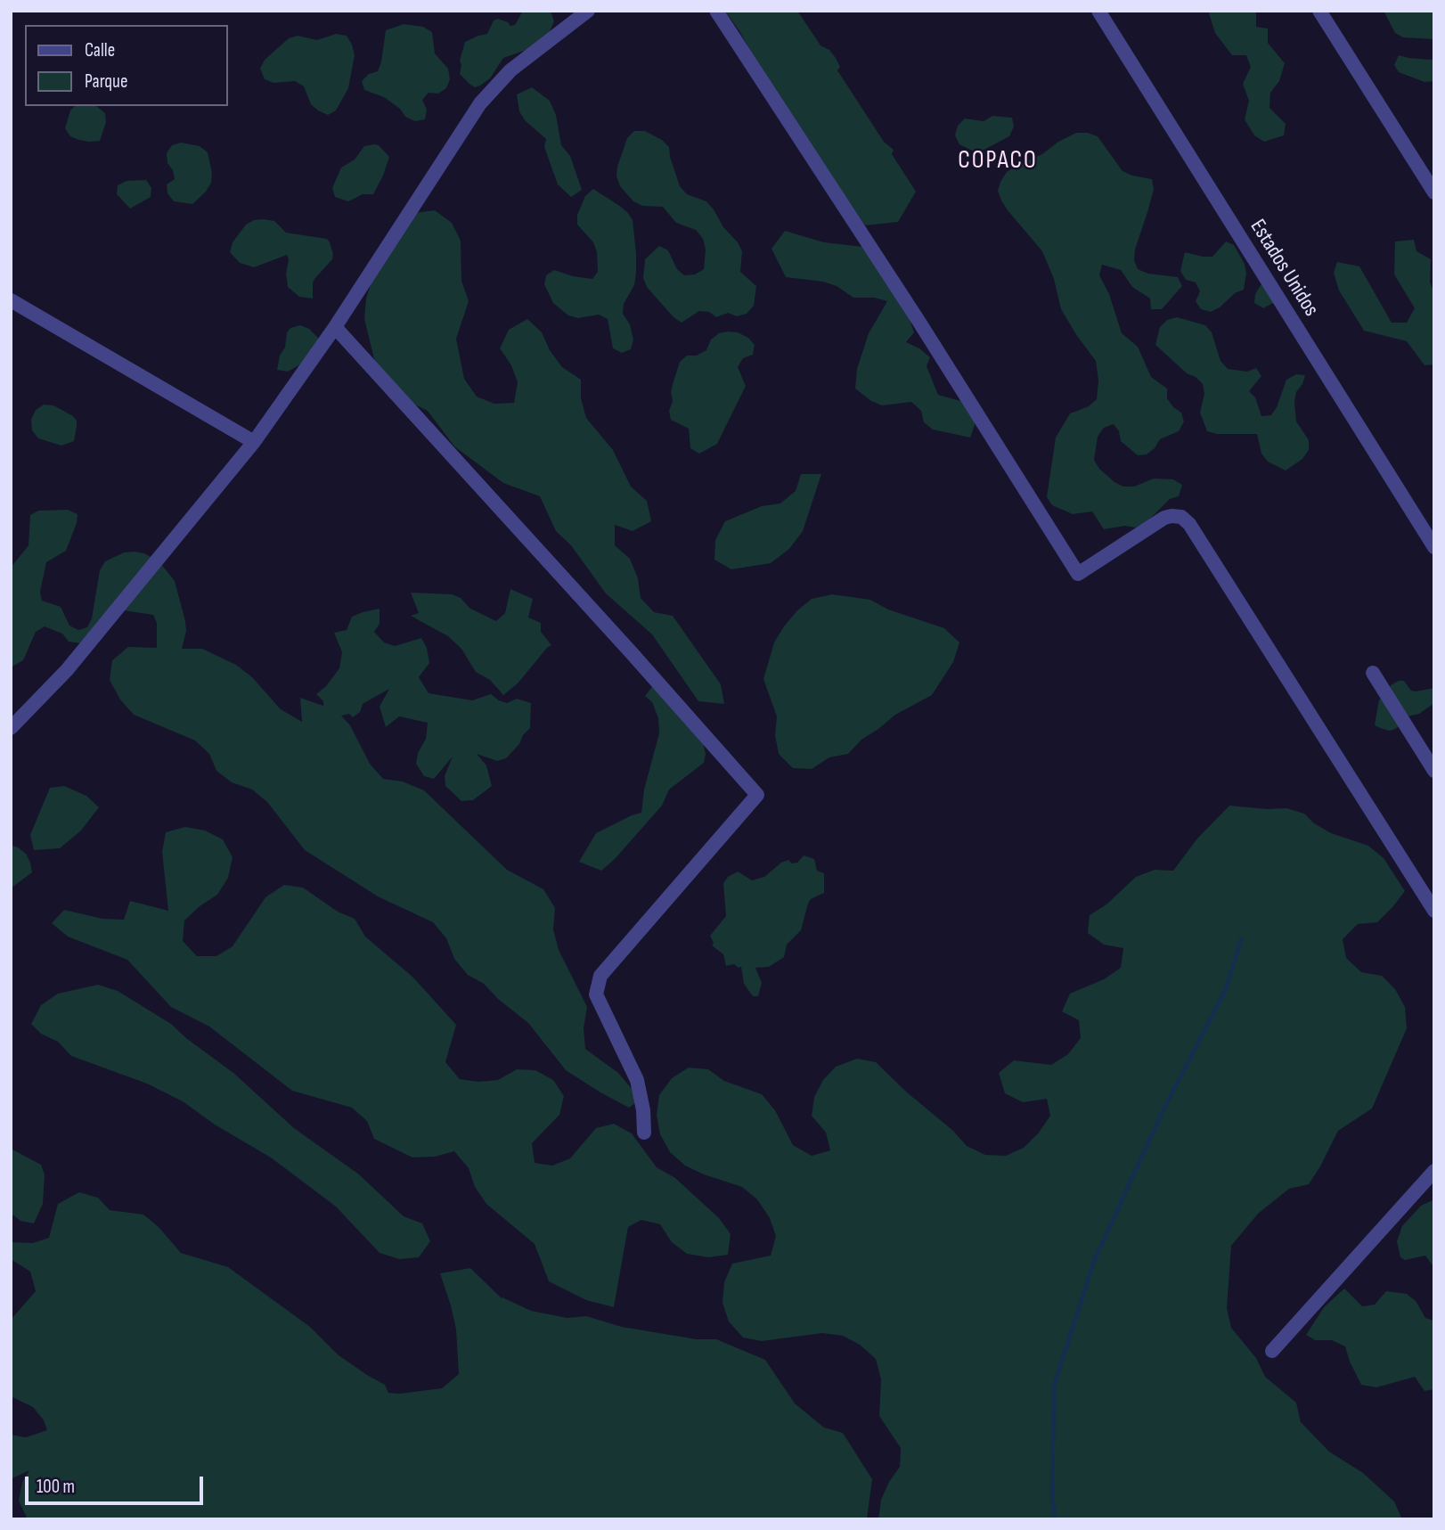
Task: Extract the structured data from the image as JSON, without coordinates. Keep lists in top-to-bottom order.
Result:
{
  "streets": {
    "street": ["Estados Unidos"]
  },
  "districts": ["COPACO"],
  "legend": ["Calle", "Parque"],
  "scale_bar": "100 m"
}
